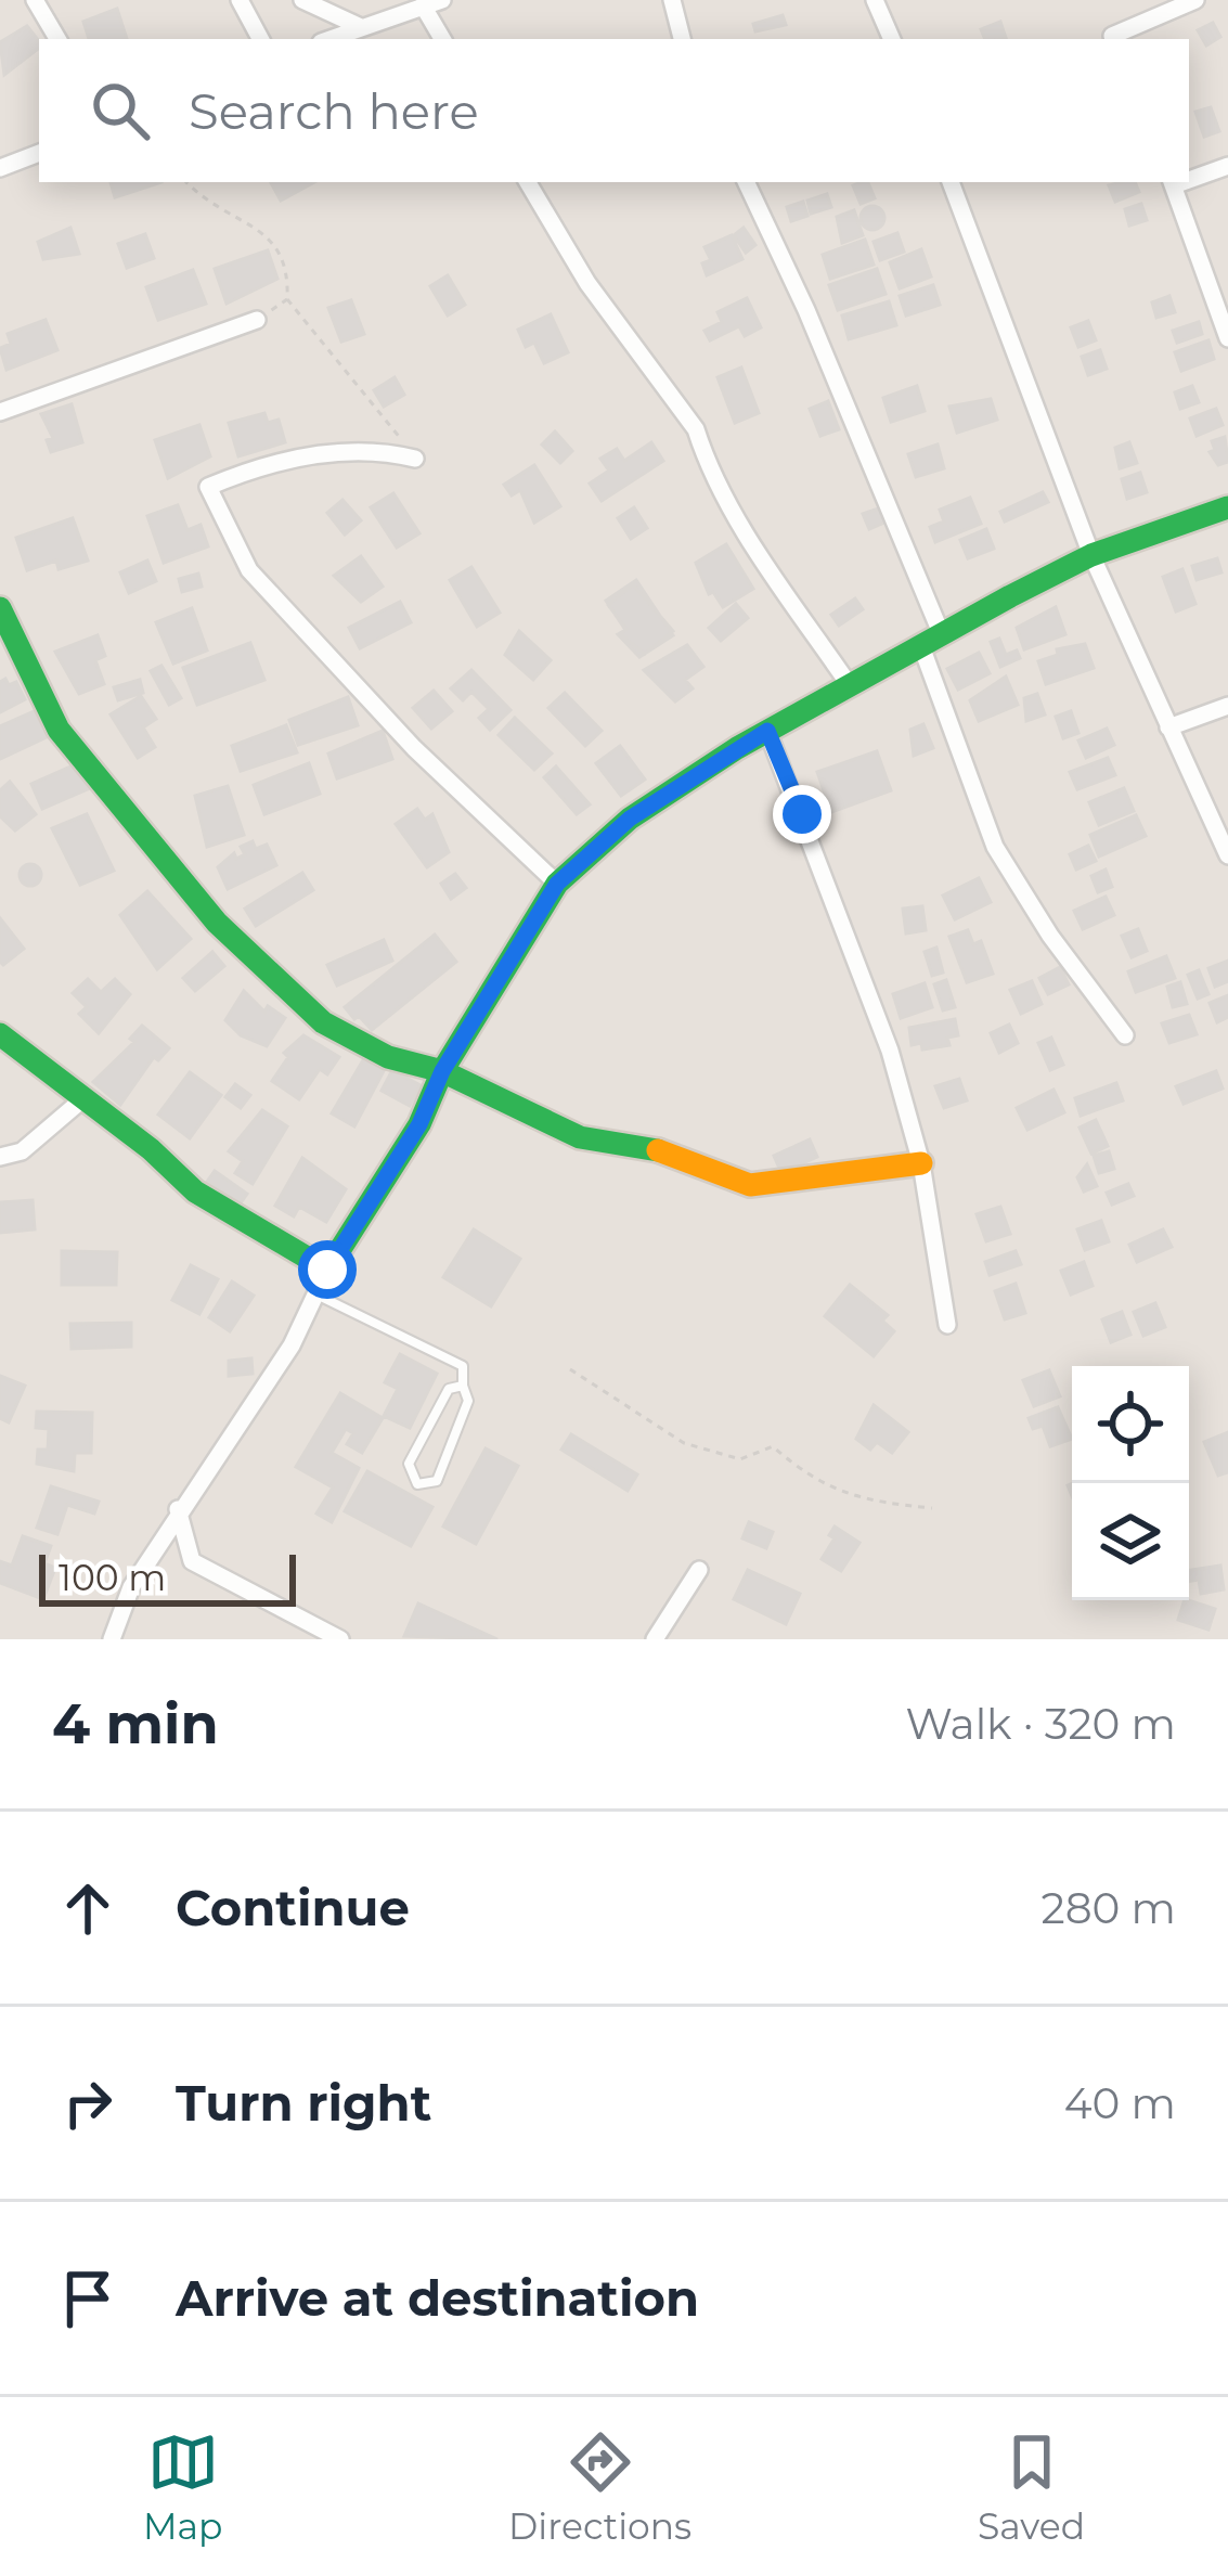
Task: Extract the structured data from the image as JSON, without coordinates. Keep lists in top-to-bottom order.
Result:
{
  "scale_bar": "100 m",
  "page": {
    "search": "Search here",
    "scale": "100 m",
    "heading": ["4 min", "Walk · 320 m"],
    "list": [
      ["Continue", "280 m"],
      ["Turn right", "40 m"],
      "Arrive at destination"
    ],
    "nav": ["Map", "Directions", "Saved"]
  }
}
